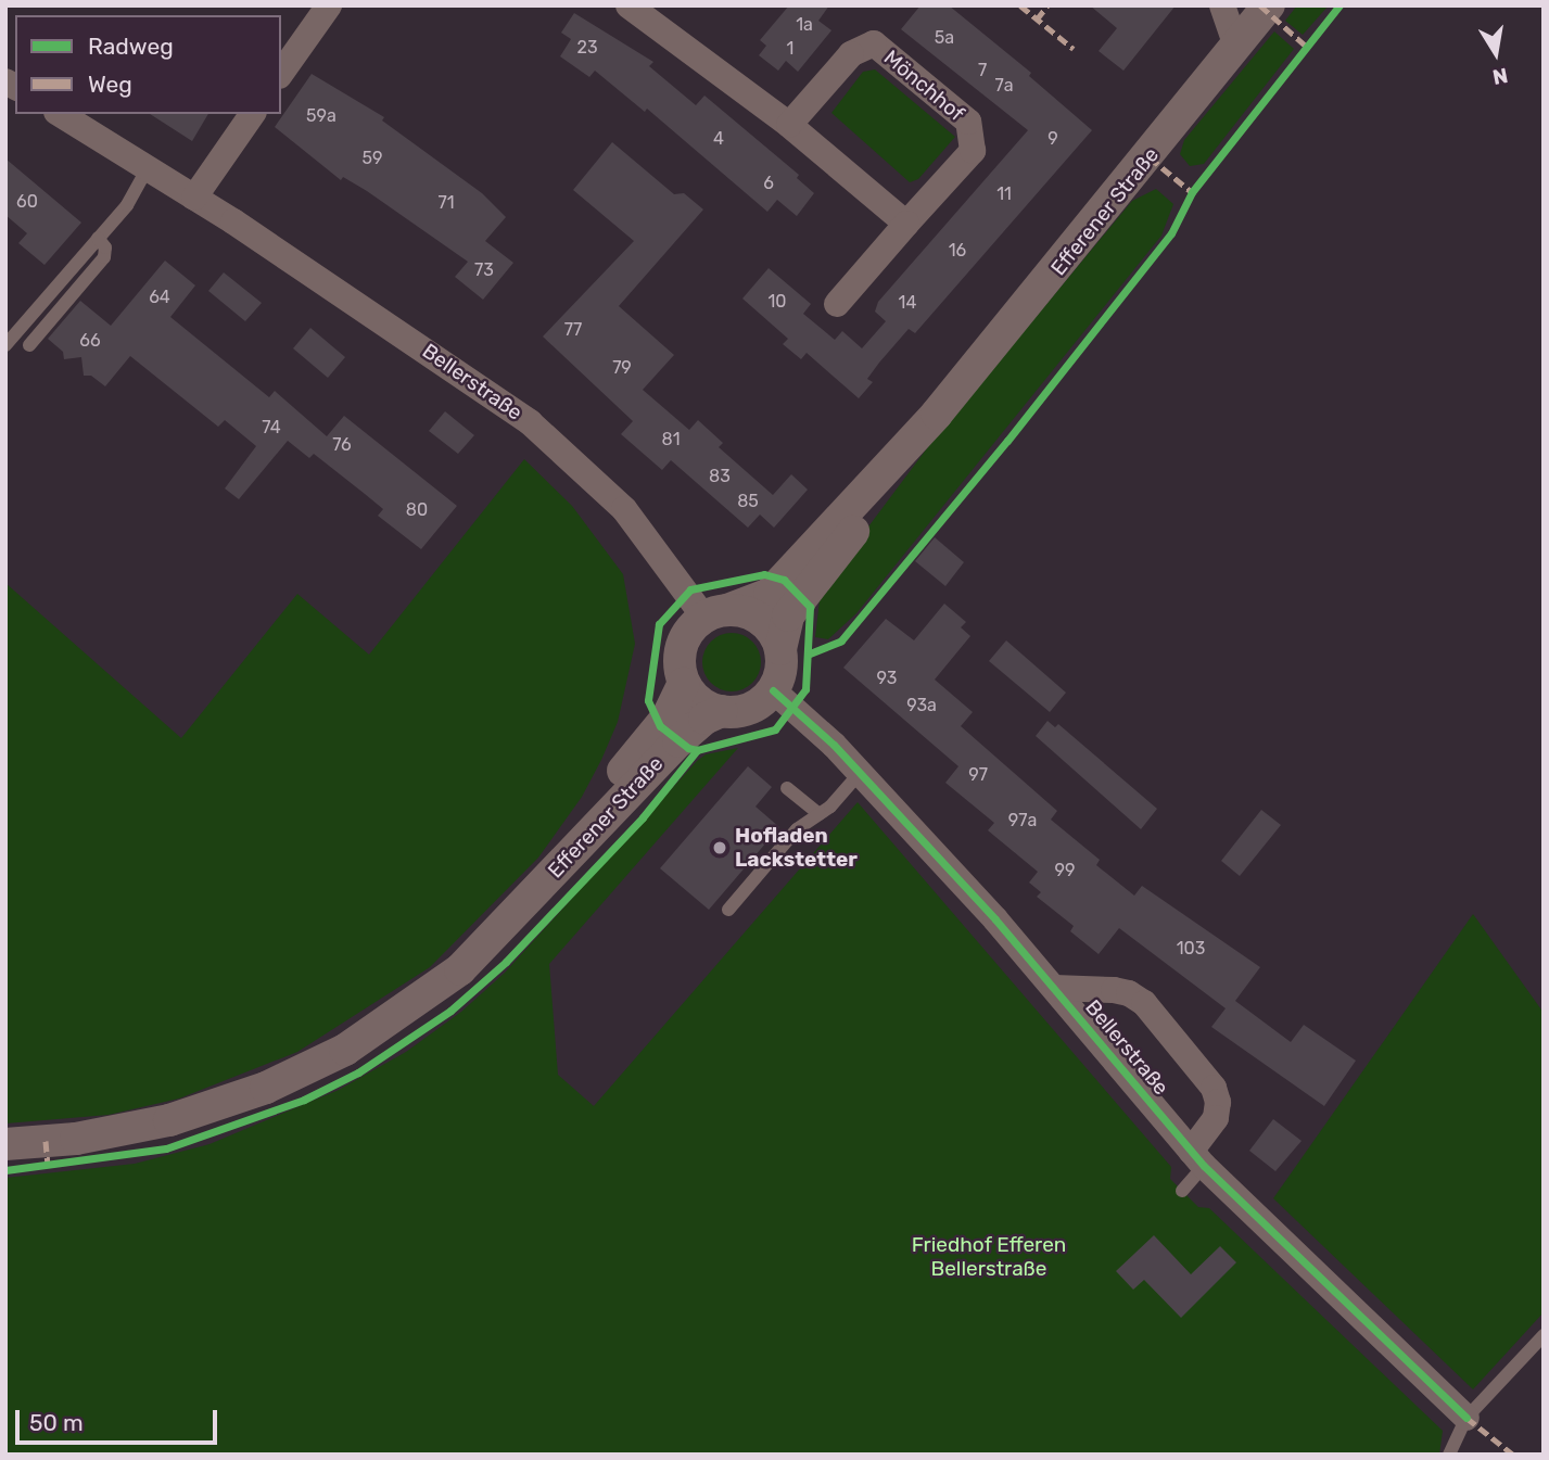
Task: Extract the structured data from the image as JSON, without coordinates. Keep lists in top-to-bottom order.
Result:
{
  "streets": {
    "street": ["Mönchhof", "Efferener Straße", "Bellerstraße"]
  },
  "crossings": [
    ["Efferener Straße", "Bellerstraße"]
  ],
  "parks": ["Friedhof Efferen Bellerstraße"],
  "places": ["Hofladen Lackstetter"],
  "house_numbers": [
    "1a",
    "5a",
    "23",
    "1",
    "7",
    "7a",
    "59a",
    "4",
    "9",
    "59",
    "6",
    "11",
    "60",
    "71",
    "16",
    "73",
    "64",
    "10",
    "14",
    "77",
    "66",
    "79",
    "74",
    "81",
    "76",
    "83",
    "85",
    "80",
    "93",
    "93a",
    "97",
    "97a",
    "99",
    "103"
  ],
  "legend": ["Radweg", "Weg"],
  "scale_bar": "50 m",
  "north": "bottom"
}
